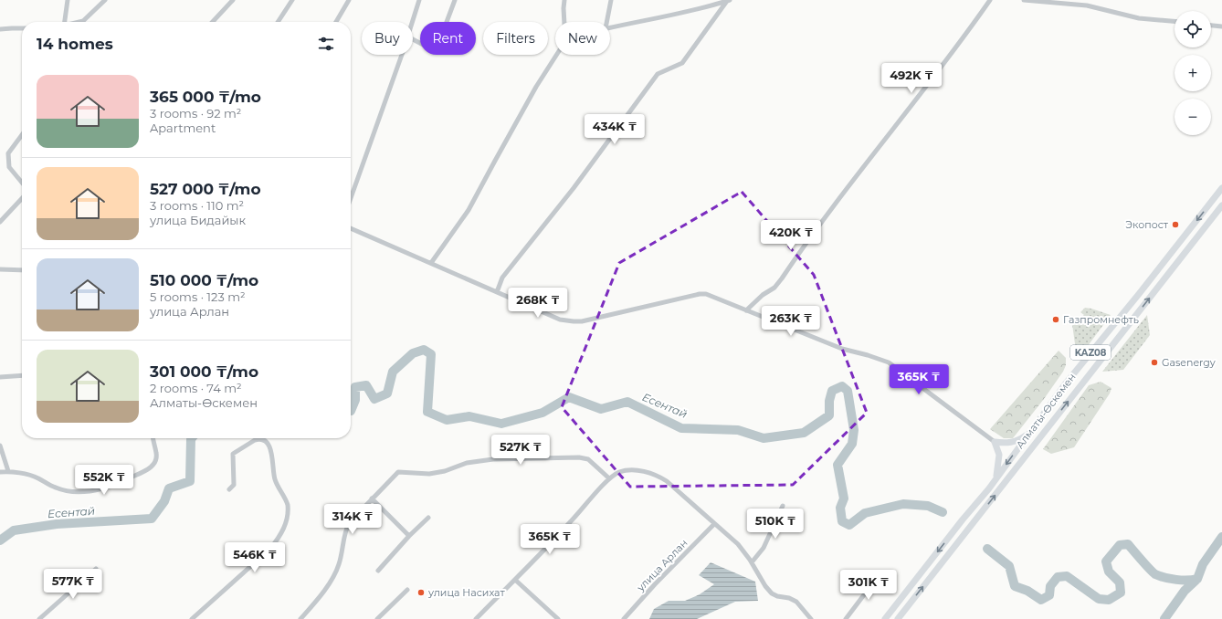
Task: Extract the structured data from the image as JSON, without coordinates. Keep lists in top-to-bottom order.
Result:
{
  "streets": {
    "highway": ["KAZ08", "Алматы-Өскемен"],
    "street": ["улица Арлан"]
  },
  "water": ["Есентай"],
  "places": [
    "Экопост",
    "Газпромнефть",
    "Gasenergy",
    "улица Насихат"
  ],
  "page": {
    "map_buttons": ["+", "−"],
    "chip": [
      "Buy",
      "Rent",
      "Filters",
      "New"
    ],
    "heading": "14 homes",
    "price": [
      "492K ₸",
      "434K ₸",
      "420K ₸",
      "268K ₸",
      "263K ₸",
      "365K ₸",
      "527K ₸",
      "552K ₸",
      "314K ₸",
      "510K ₸",
      "365K ₸",
      "546K ₸",
      "577K ₸",
      "301K ₸"
    ],
    "list": [
      {
        "name": "365 000 ₸/mo",
        "note": "3 rooms · 92 m² · Apartment"
      },
      {
        "name": "527 000 ₸/mo",
        "note": "3 rooms · 110 m² · улица Бидайык"
      },
      {
        "name": "510 000 ₸/mo",
        "note": "5 rooms · 123 m² · улица Арлан"
      },
      {
        "name": "301 000 ₸/mo",
        "note": "2 rooms · 74 m² · Алматы-Өскемен"
      }
    ]
  }
}
